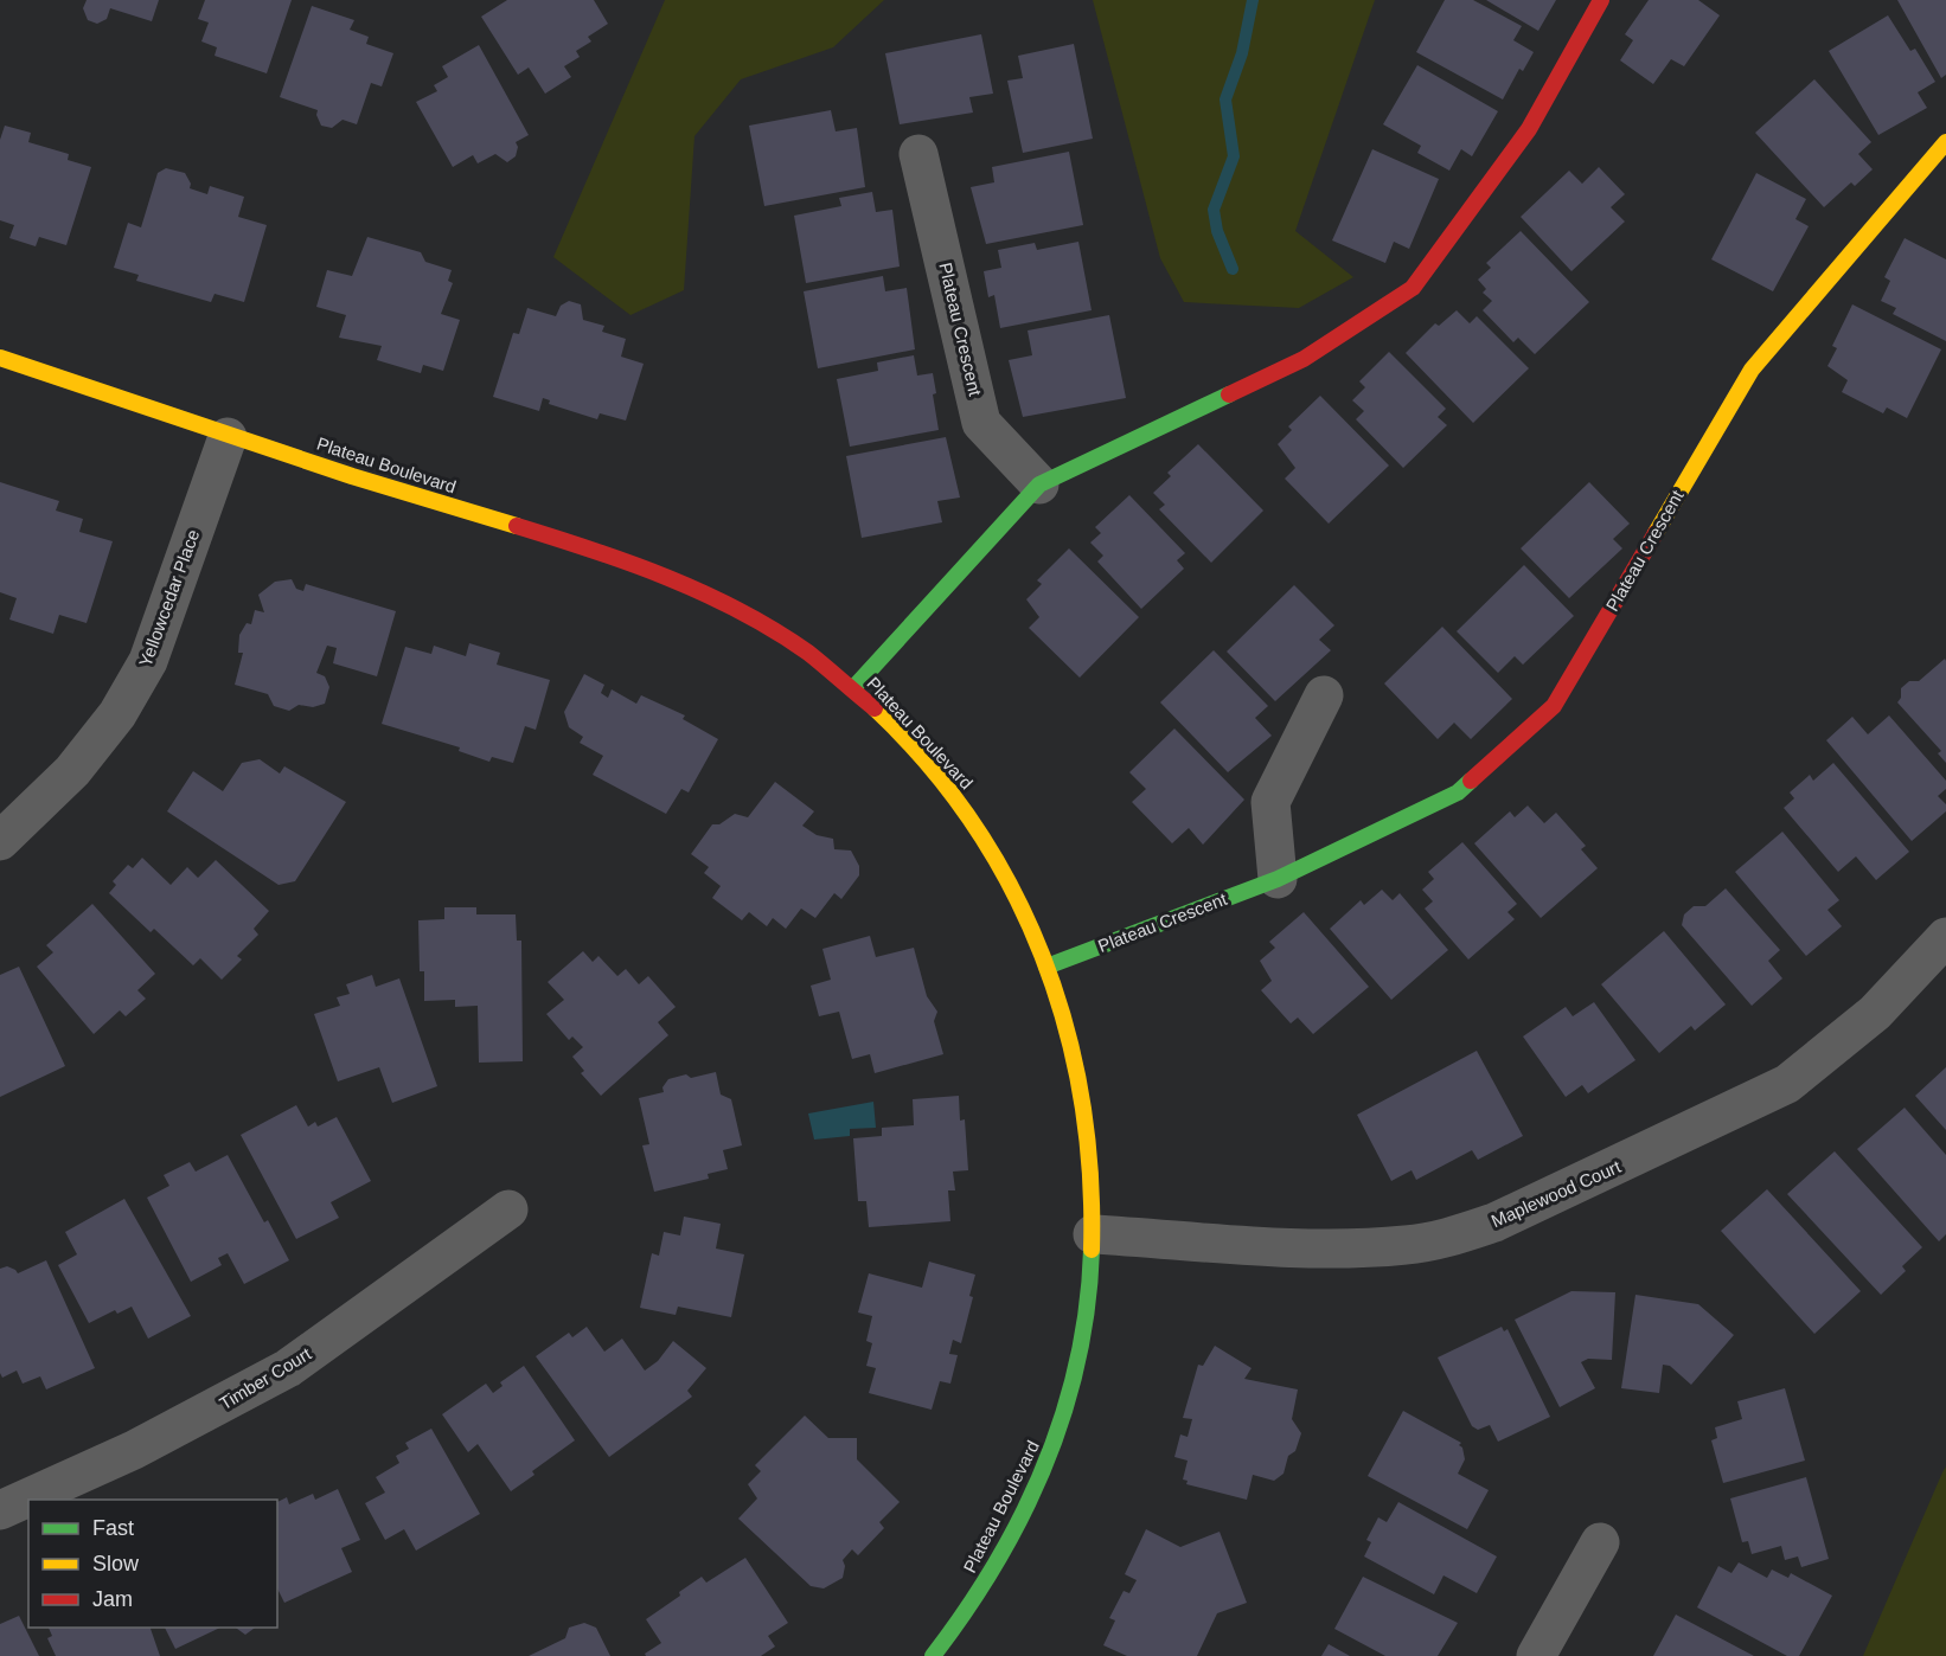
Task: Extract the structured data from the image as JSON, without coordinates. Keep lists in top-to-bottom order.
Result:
{
  "streets": {
    "street": [
      "Plateau Crescent",
      "Plateau Boulevard",
      "Yellowcedar Place",
      "Maplewood Court",
      "Timber Court"
    ]
  },
  "crossings": [
    ["Plateau Crescent", "Plateau Boulevard"],
    ["Plateau Boulevard", "Yellowcedar Place"],
    ["Plateau Boulevard", "Maplewood Court"]
  ],
  "legend": ["Fast", "Slow", "Jam"]
}
